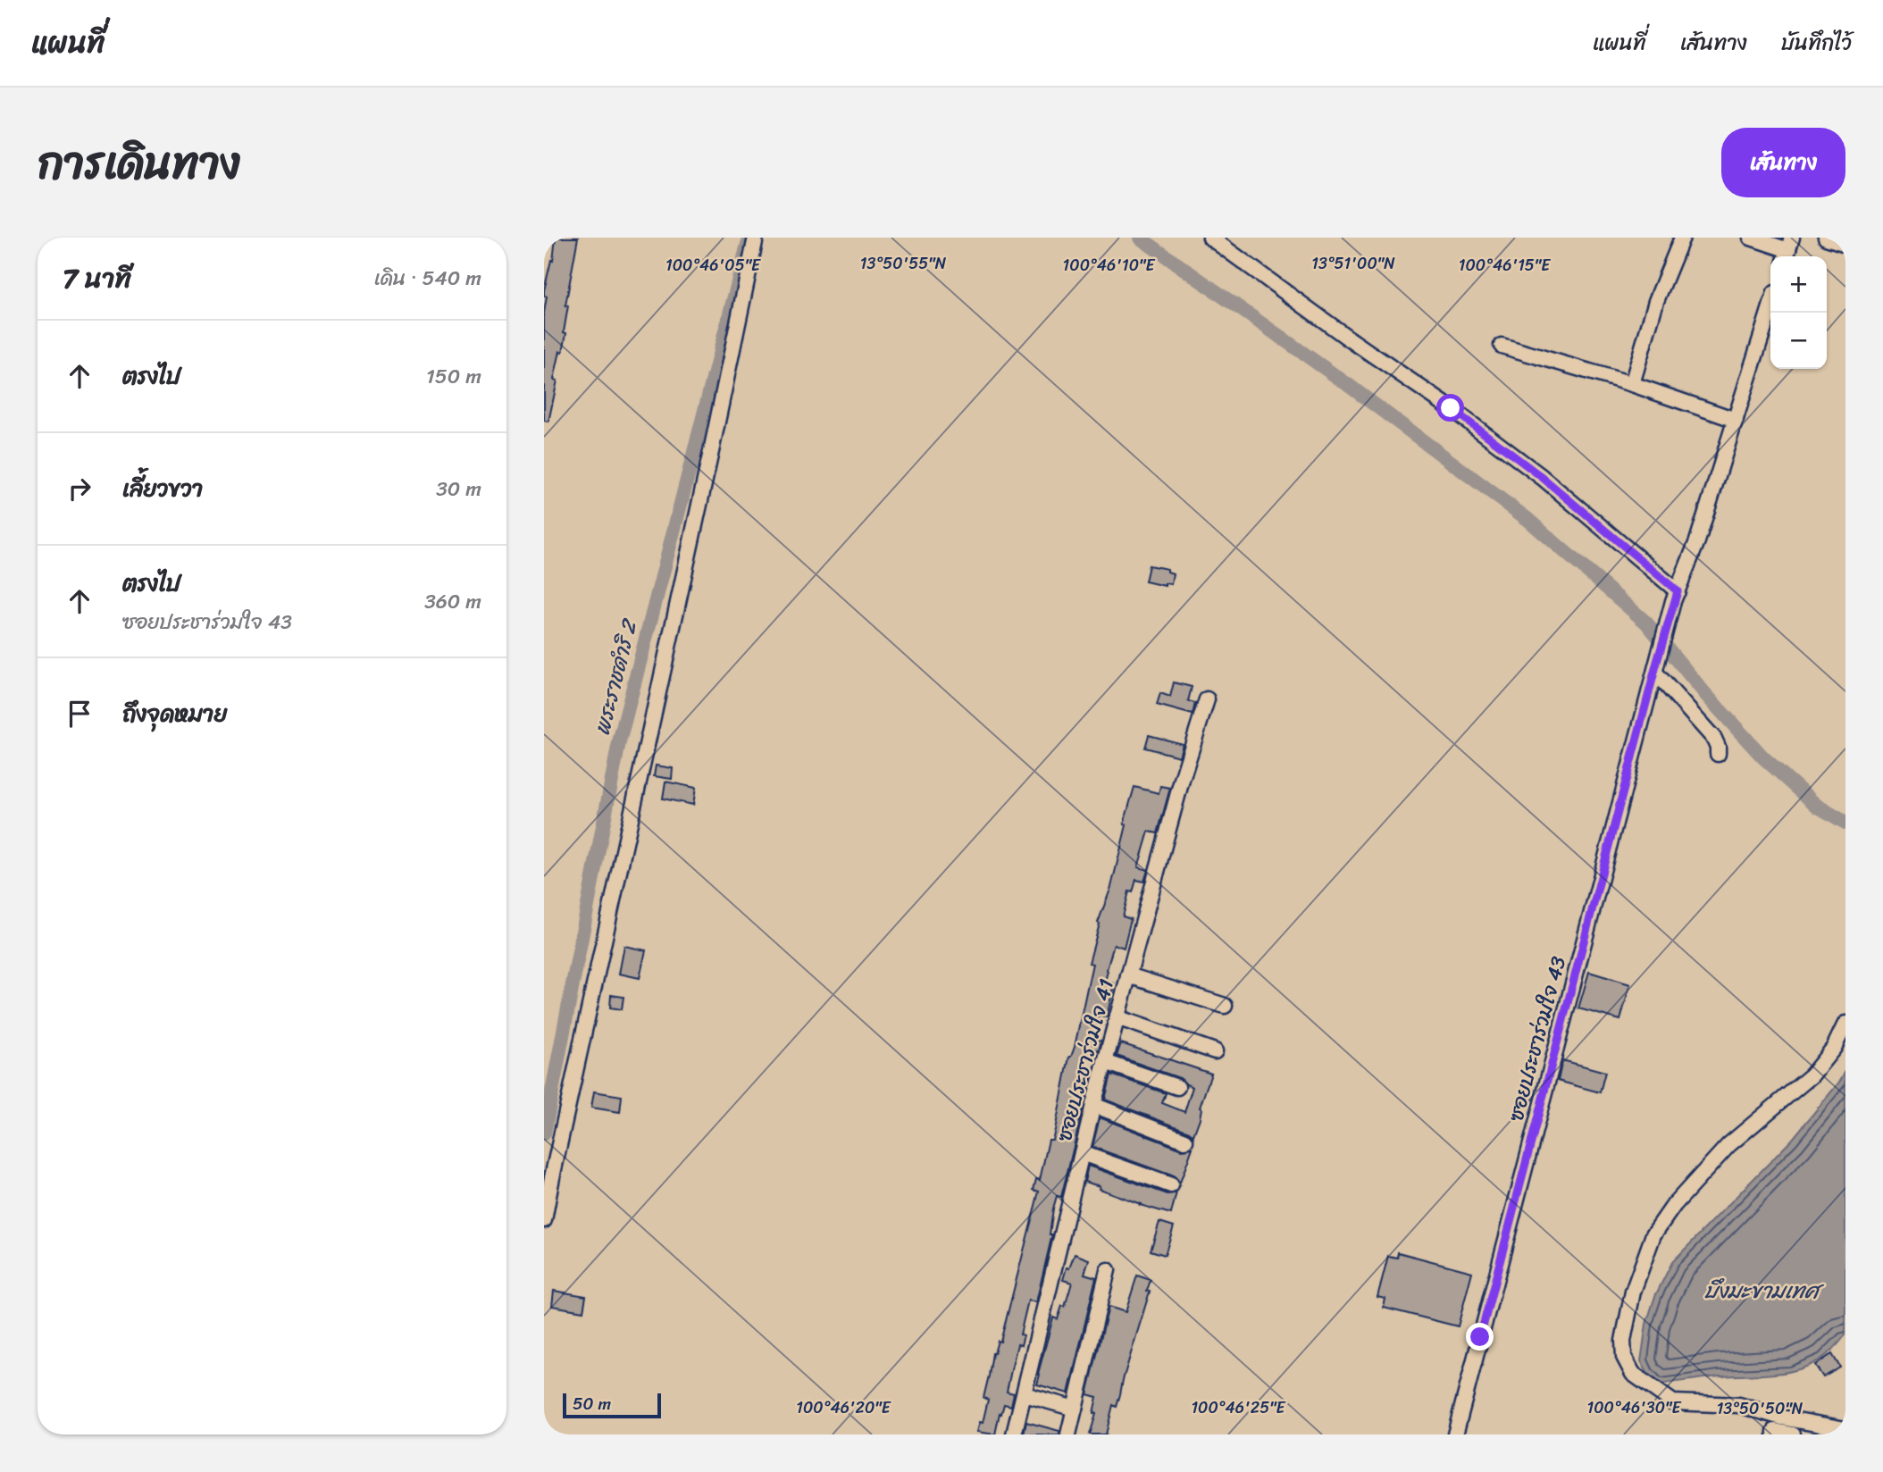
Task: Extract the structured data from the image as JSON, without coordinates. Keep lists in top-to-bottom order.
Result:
{
  "streets": {
    "street": ["ซอยประชาร่วมใจ 43", "ซอยประชาร่วมใจ 41"]
  },
  "water": ["พระราชดำริ 2", "บึงมะขามเทศ"],
  "scale_bar": "50 m",
  "page": {
    "header": "แผนที่",
    "nav": ["แผนที่", "เส้นทาง", "บันทึกไว้"],
    "title": "การเดินทาง",
    "buttons": "เส้นทาง",
    "heading": ["7 นาที", "เดิน · 540 m"],
    "map_buttons": ["+", "−"],
    "list": [
      ["ตรงไป", "150 m"],
      ["เลี้ยวขวา", "30 m"],
      ["ตรงไป", "ซอยประชาร่วมใจ 43", "360 m"],
      "ถึงจุดหมาย"
    ],
    "scale": "50 m"
  },
  "coordinates": [
    "13°50'55\"N",
    "13°51'00\"N",
    "100°46'05\"E",
    "100°46'10\"E",
    "100°46'15\"E",
    "100°46'20\"E",
    "100°46'25\"E",
    "100°46'30\"E",
    "13°50'50\"N"
  ]
}
